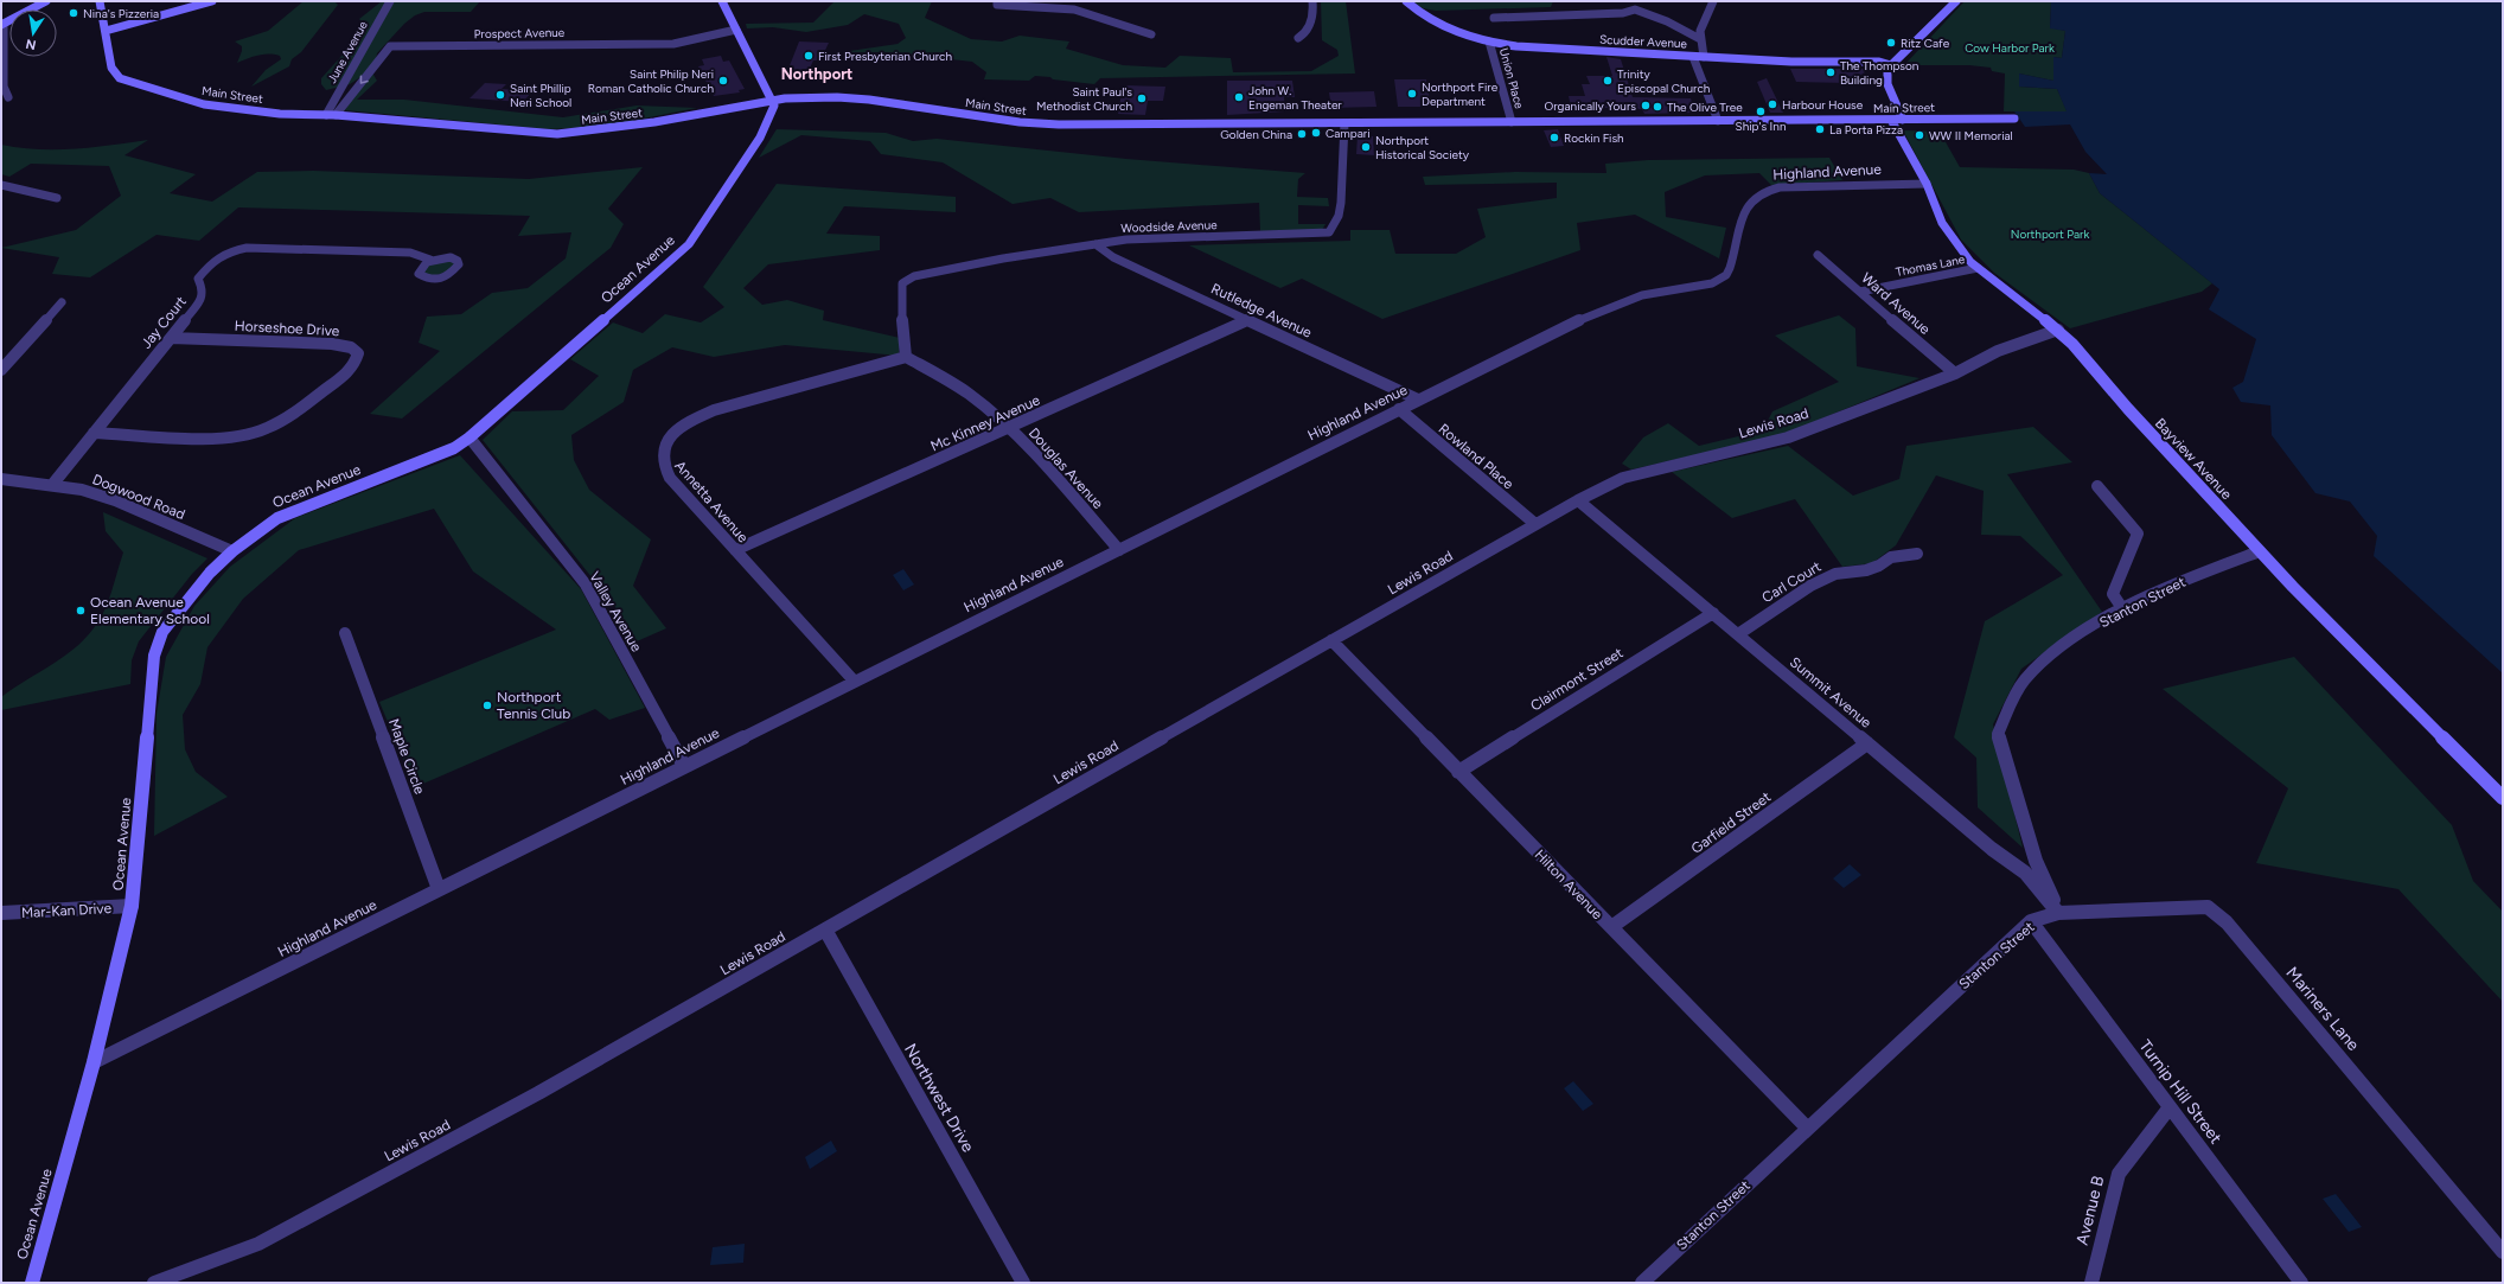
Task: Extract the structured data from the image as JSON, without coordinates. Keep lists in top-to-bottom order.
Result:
{
  "streets": {
    "main road": [
      "Scudder Avenue",
      "Main Street",
      "Ocean Avenue",
      "Bayview Avenue"
    ],
    "street": [
      "Prospect Avenue",
      "June Avenue",
      "Union Place",
      "Highland Avenue",
      "Woodside Avenue",
      "Thomas Lane",
      "Ward Avenue",
      "Rutledge Avenue",
      "Jay Court",
      "Horseshoe Drive",
      "Mc Kinney Avenue",
      "Lewis Road",
      "Rowland Place",
      "Douglas Avenue",
      "Dogwood Road",
      "Annetta Avenue",
      "Carl Court",
      "Stanton Street",
      "Valley Avenue",
      "Clairmont Street",
      "Summit Avenue",
      "Maple Circle",
      "Garfield Street",
      "Hilton Avenue",
      "Mar-Kan Drive",
      "Mariners Lane",
      "Turnip Hill Street",
      "Northwest Drive",
      "Avenue B"
    ]
  },
  "crossings": [
    ["Prospect Avenue", "Main Street"],
    ["Scudder Avenue", "Union Place"],
    ["June Avenue", "Main Street"],
    ["Union Place", "Main Street"],
    ["Main Street", "Woodside Avenue"],
    ["Main Street", "Ocean Avenue"],
    ["Main Street", "Bayview Avenue"],
    ["Highland Avenue", "Ocean Avenue"],
    ["Highland Avenue", "Rutledge Avenue"],
    ["Highland Avenue", "Rowland Place"],
    ["Highland Avenue", "Bayview Avenue"],
    ["Highland Avenue", "Douglas Avenue"],
    ["Highland Avenue", "Annetta Avenue"],
    ["Highland Avenue", "Valley Avenue"],
    ["Highland Avenue", "Maple Circle"],
    ["Woodside Avenue", "Rutledge Avenue"],
    ["Woodside Avenue", "Douglas Avenue"],
    ["Woodside Avenue", "Annetta Avenue"],
    ["Thomas Lane", "Ward Avenue"],
    ["Thomas Lane", "Bayview Avenue"],
    ["Ocean Avenue", "Dogwood Road"],
    ["Ocean Avenue", "Valley Avenue"],
    ["Ocean Avenue", "Mar-Kan Drive"],
    ["Ward Avenue", "Lewis Road"],
    ["Rutledge Avenue", "Mc Kinney Avenue"],
    ["Jay Court", "Horseshoe Drive"],
    ["Jay Court", "Dogwood Road"],
    ["Mc Kinney Avenue", "Douglas Avenue"],
    ["Mc Kinney Avenue", "Annetta Avenue"],
    ["Lewis Road", "Rowland Place"],
    ["Lewis Road", "Bayview Avenue"],
    ["Lewis Road", "Summit Avenue"],
    ["Lewis Road", "Hilton Avenue"],
    ["Lewis Road", "Northwest Drive"],
    ["Bayview Avenue", "Stanton Street"],
    ["Douglas Avenue", "Annetta Avenue"],
    ["Carl Court", "Summit Avenue"],
    ["Stanton Street", "Summit Avenue"],
    ["Stanton Street", "Hilton Avenue"],
    ["Stanton Street", "Mariners Lane"],
    ["Stanton Street", "Turnip Hill Street"],
    ["Clairmont Street", "Summit Avenue"],
    ["Clairmont Street", "Hilton Avenue"],
    ["Summit Avenue", "Garfield Street"],
    ["Summit Avenue", "Mariners Lane"],
    ["Garfield Street", "Hilton Avenue"],
    ["Turnip Hill Street", "Avenue B"]
  ],
  "one_way": ["Prospect Avenue"],
  "districts": ["Northport"],
  "parks": ["Cow Harbor Park", "Northport Park"],
  "places": [
    "Nina's Pizzeria",
    "Ritz Cafe",
    "First Presbyterian Church",
    "The Thompson Building",
    "Saint Philip Neri Roman Catholic Church",
    "Trinity Episcopal Church",
    "Northport Fire Department",
    "Saint Phillip Neri School",
    "John W. Engeman Theater",
    "Saint Paul's Methodist Church",
    "Harbour House",
    "Organically Yours",
    "The Olive Tree",
    "Ship's Inn",
    "La Porta Pizza",
    "Campari",
    "Golden China",
    "WW II Memorial",
    "Rockin Fish",
    "Northport Historical Society",
    "Ocean Avenue Elementary School",
    "Northport Tennis Club"
  ],
  "north": "bottom"
}
